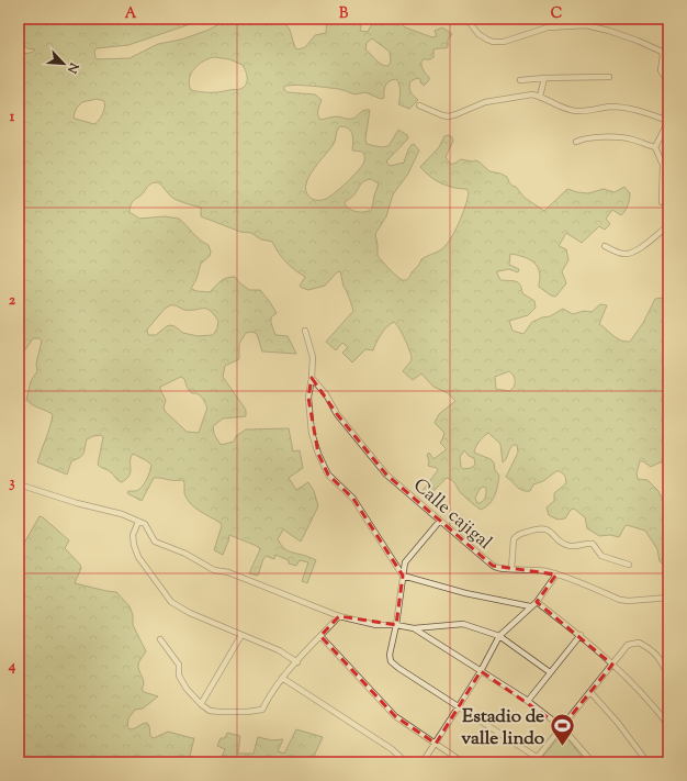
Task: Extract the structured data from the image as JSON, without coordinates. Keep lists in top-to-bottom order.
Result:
{
  "streets": {
    "street": ["Calle cajigal"]
  },
  "places": {
    "sports": ["Estadio de valle lindo"]
  },
  "north": "bottom right",
  "grid": {
    "columns": ["A", "B", "C"],
    "rows": [
      "1",
      "2",
      "3",
      "4"
    ]
  }
}
